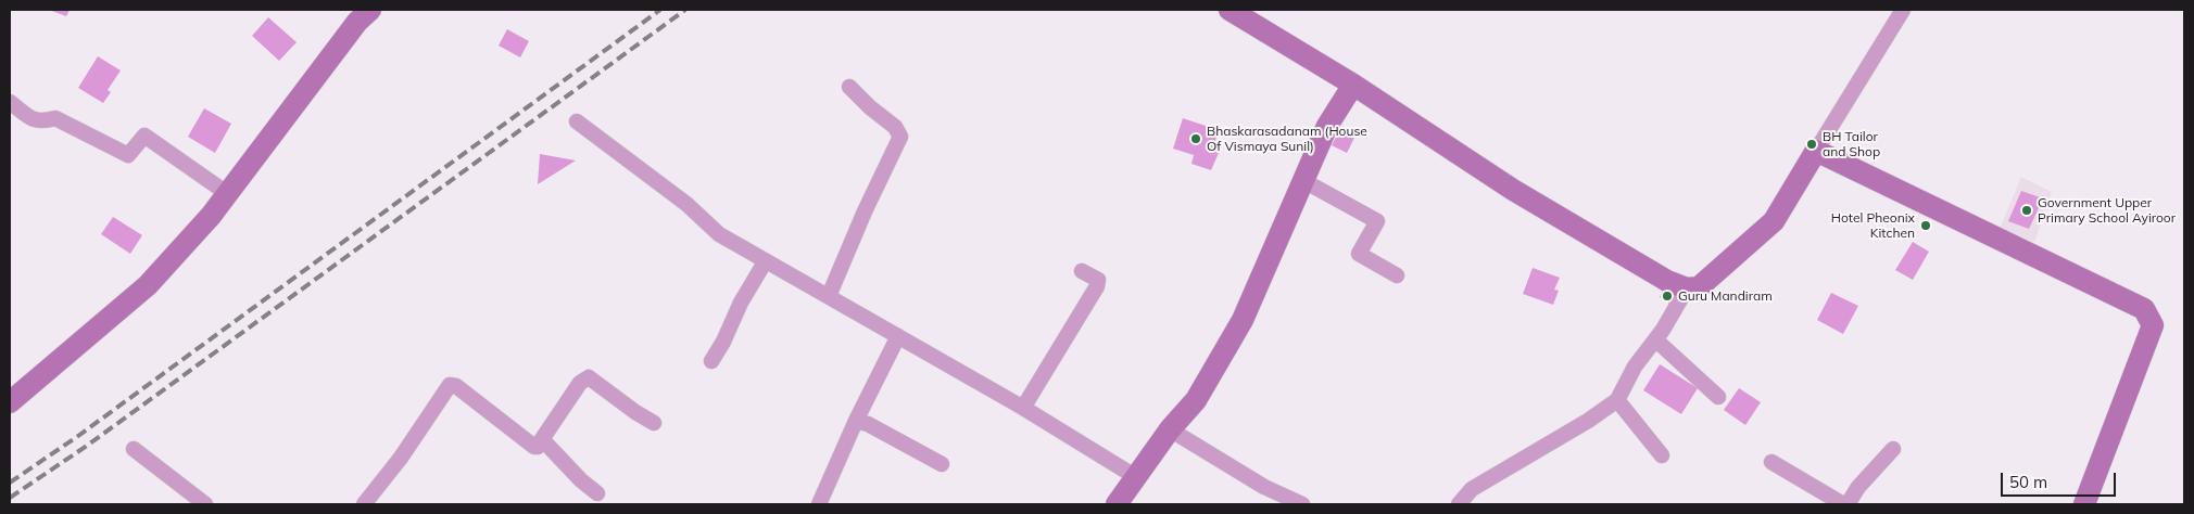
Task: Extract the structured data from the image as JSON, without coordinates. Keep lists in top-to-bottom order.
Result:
{
  "places": [
    "Bhaskarasadanam (House Of Vismaya Sunil)",
    "BH Tailor and Shop",
    "Government Upper Primary School Ayiroor",
    "Hotel Pheonix Kitchen",
    "Guru Mandiram"
  ],
  "scale_bar": "50 m"
}
